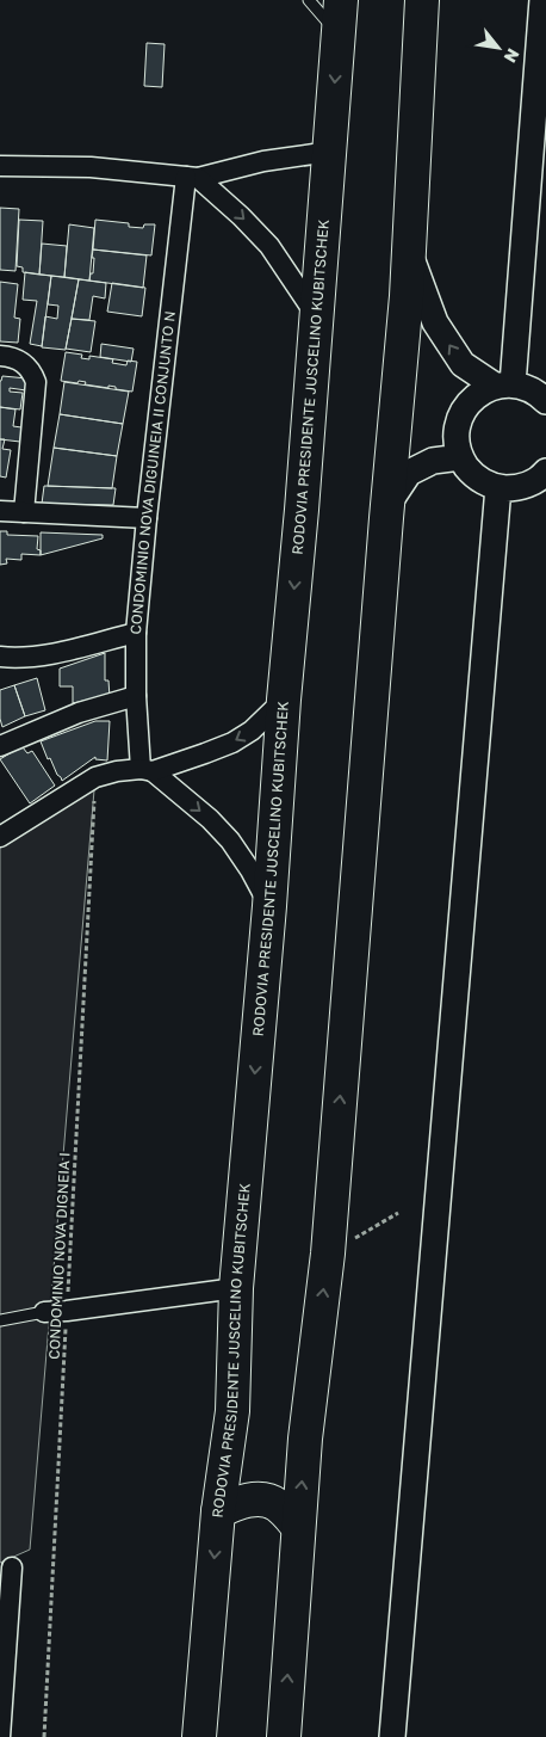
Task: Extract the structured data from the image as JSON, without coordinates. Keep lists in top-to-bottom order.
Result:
{
  "streets": {
    "highway": ["RODOVIA PRESIDENTE JUSCELINO KUBITSCHEK"],
    "street": ["CONDOMINIO NOVA DIGUINEIA II CONJUNTO N"],
    "path": ["CONDOMINIO NOVA DIGNEIA I"]
  },
  "north": "bottom right"
}
